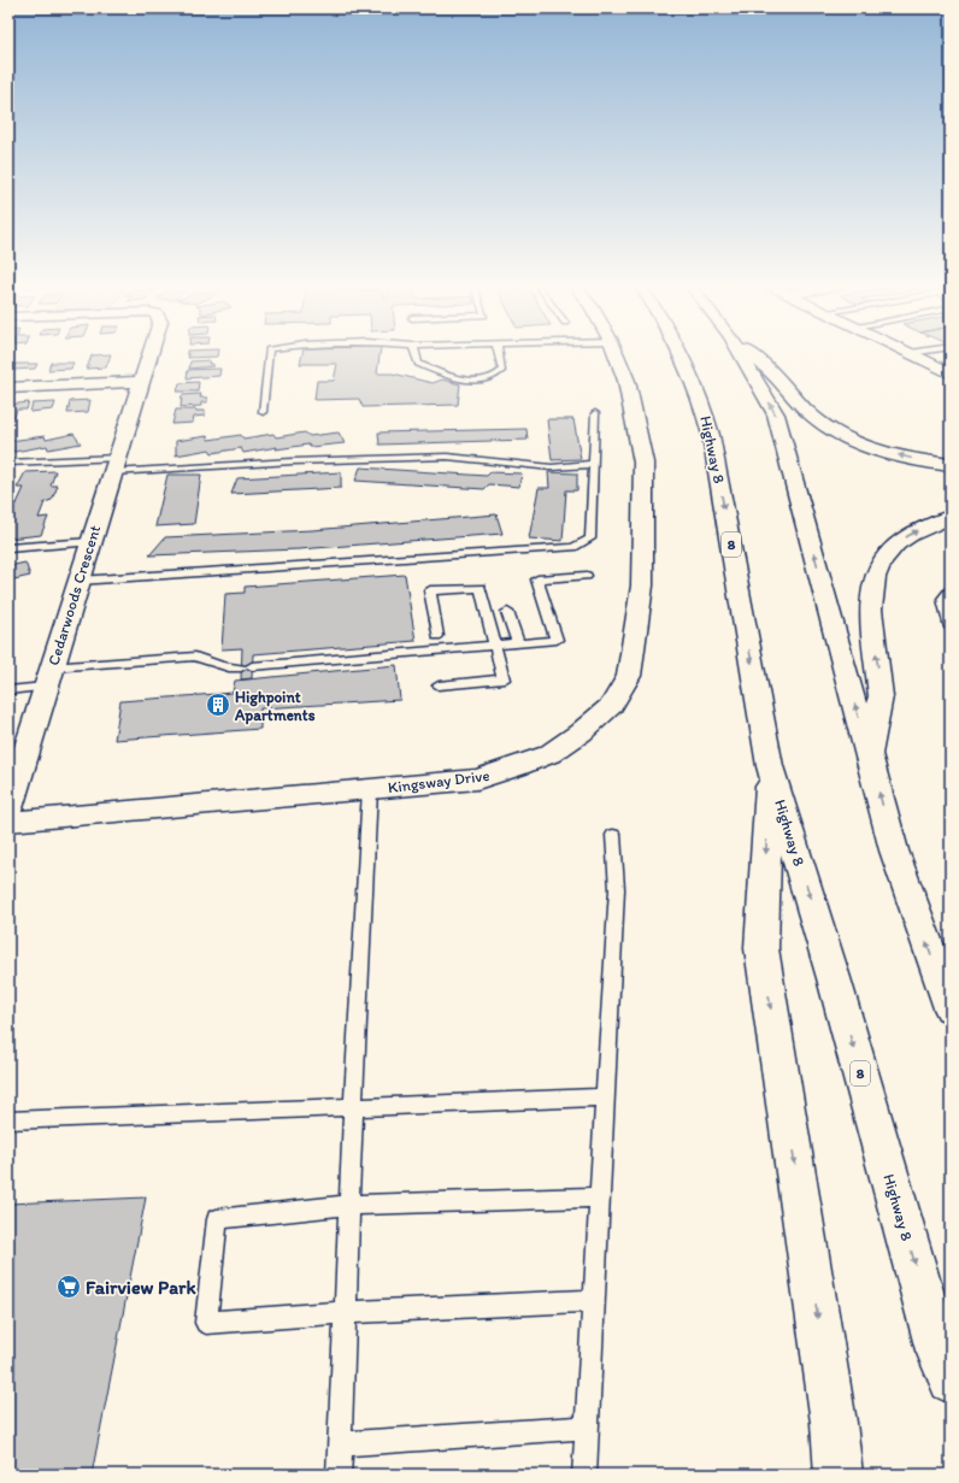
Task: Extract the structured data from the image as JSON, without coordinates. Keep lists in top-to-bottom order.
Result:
{
  "streets": {
    "main road": [
      "Highway 8",
      "8",
      "Cedarwoods Crescent",
      "Kingsway Drive"
    ]
  },
  "places": {
    "building": ["Highpoint Apartments"],
    "supermarket": ["Fairview Park"]
  }
}
